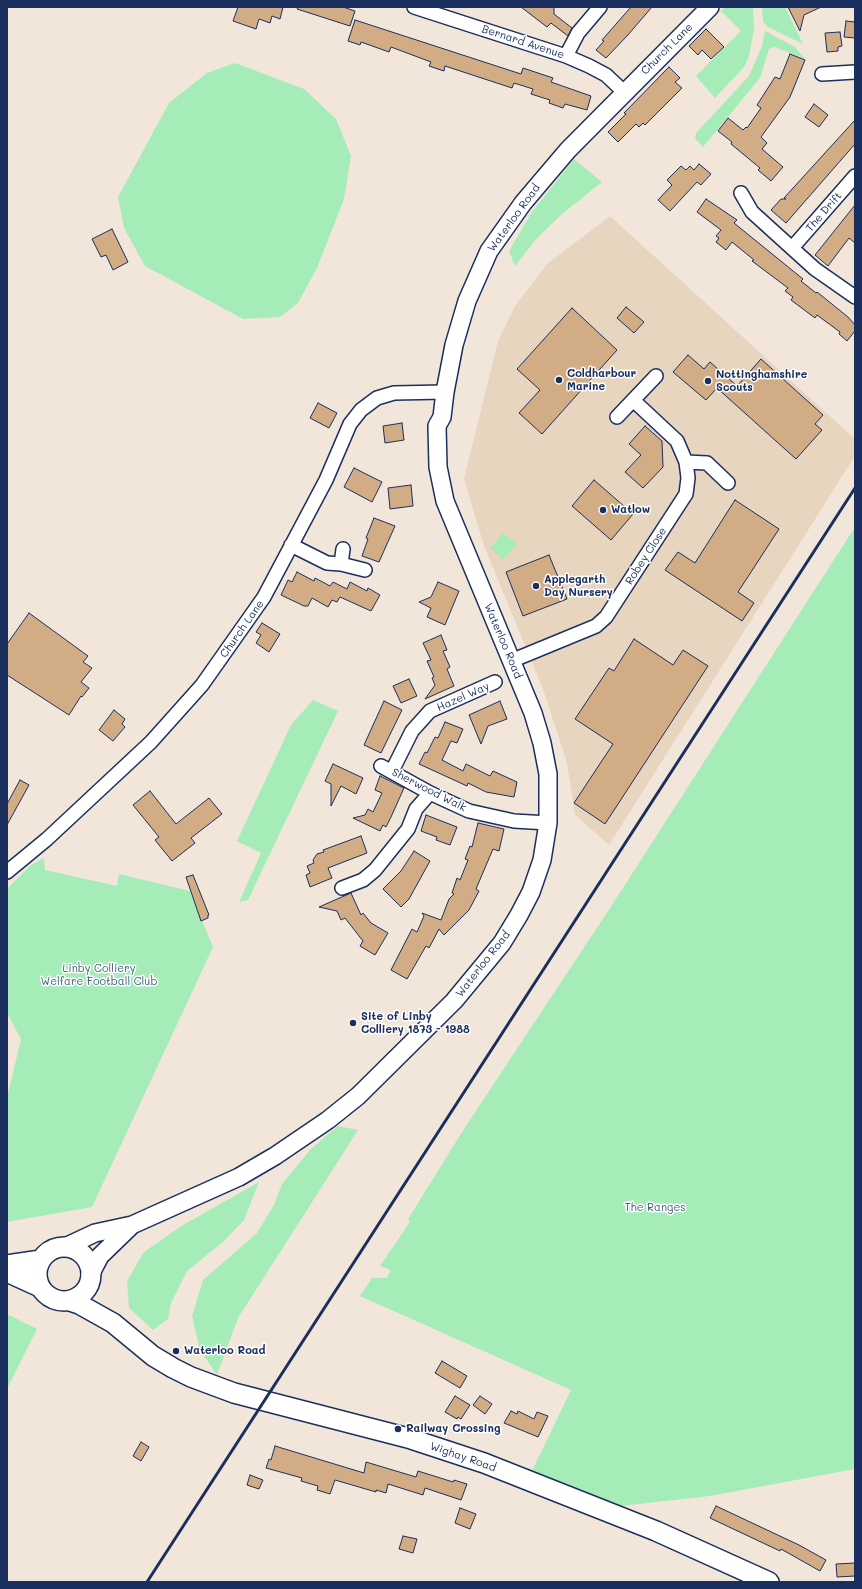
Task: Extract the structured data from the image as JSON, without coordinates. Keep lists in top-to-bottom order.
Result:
{
  "streets": {
    "main road": ["Wighay Road"],
    "street": [
      "Bernard Avenue",
      "Church Lane",
      "The Drift",
      "Waterloo Road",
      "Robey Close",
      "Hazel Way",
      "Sherwood Walk"
    ]
  },
  "crossings": [
    ["Bernard Avenue", "Church Lane"],
    ["Bernard Avenue", "Waterloo Road"],
    ["Church Lane", "Waterloo Road"],
    ["Waterloo Road", "Robey Close"],
    ["Waterloo Road", "Sherwood Walk"],
    ["Waterloo Road", "Wighay Road"],
    ["Hazel Way", "Sherwood Walk"]
  ],
  "parks": ["Linby Colliery Welfare Football Club", "The Ranges"],
  "places": [
    "Coldharbour Marine",
    "Nottinghamshire Scouts",
    "Watlow",
    "Applegarth Day Nursery",
    "Site of Linby Colliery 1873 - 1988",
    "Waterloo Road",
    "Railway Crossing"
  ]
}
